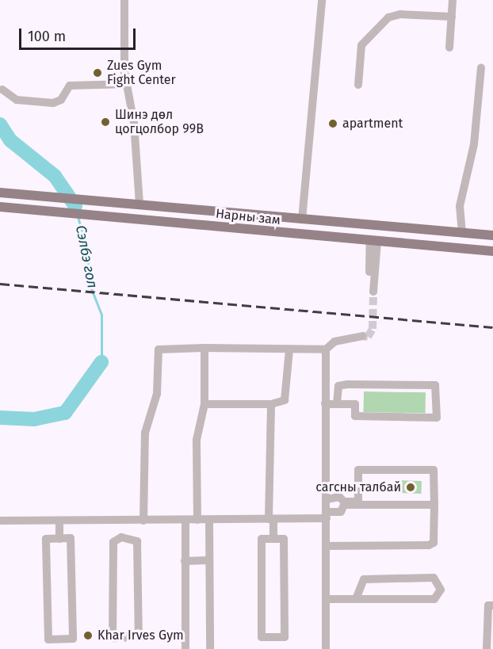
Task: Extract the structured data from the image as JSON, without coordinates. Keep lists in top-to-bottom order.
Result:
{
  "streets": {
    "main road": ["Нарны зам"]
  },
  "water": ["Сэлбэ гол"],
  "places": [
    "Zues Gym Fight Center",
    "Шинэ дөл цогцолбор 99В",
    "apartment",
    "сагсны талбай",
    "Khar Irves Gym"
  ],
  "scale_bar": "100 m"
}
